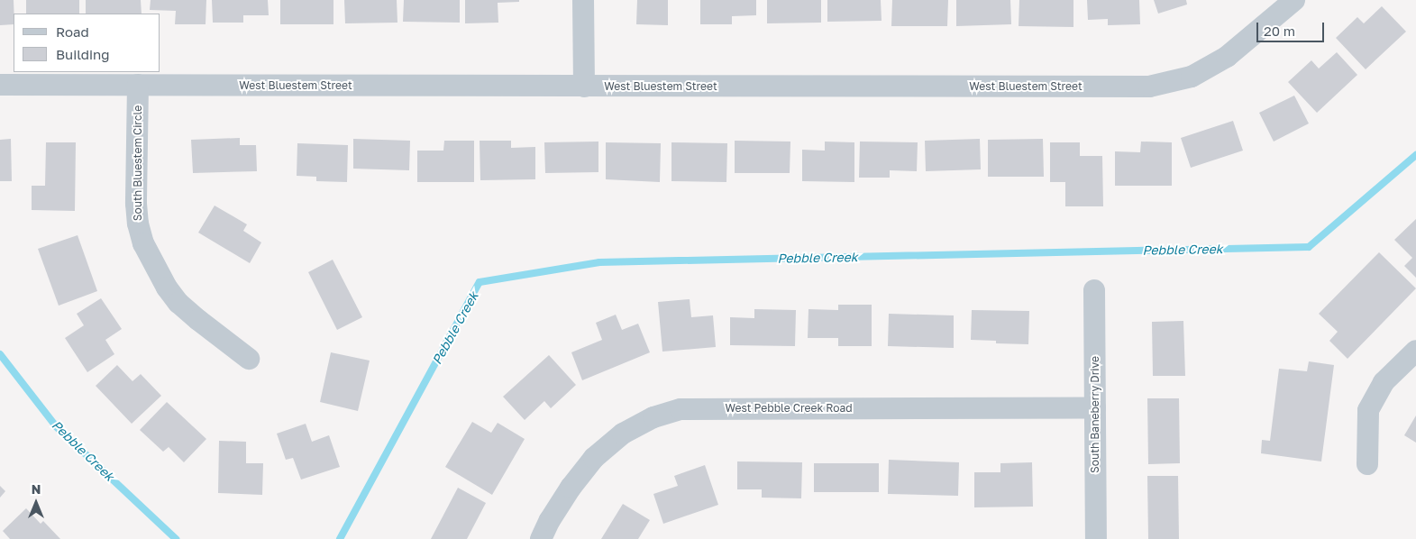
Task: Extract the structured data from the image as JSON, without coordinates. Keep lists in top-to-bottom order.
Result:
{
  "streets": {
    "street": [
      "West Bluestem Street",
      "South Bluestem Circle",
      "West Pebble Creek Road",
      "South Baneberry Drive"
    ]
  },
  "crossings": [
    ["West Bluestem Street", "South Bluestem Circle"],
    ["West Pebble Creek Road", "South Baneberry Drive"]
  ],
  "water": ["Pebble Creek"],
  "legend": ["Road", "Building"],
  "scale_bar": "20 m",
  "north": "top"
}
